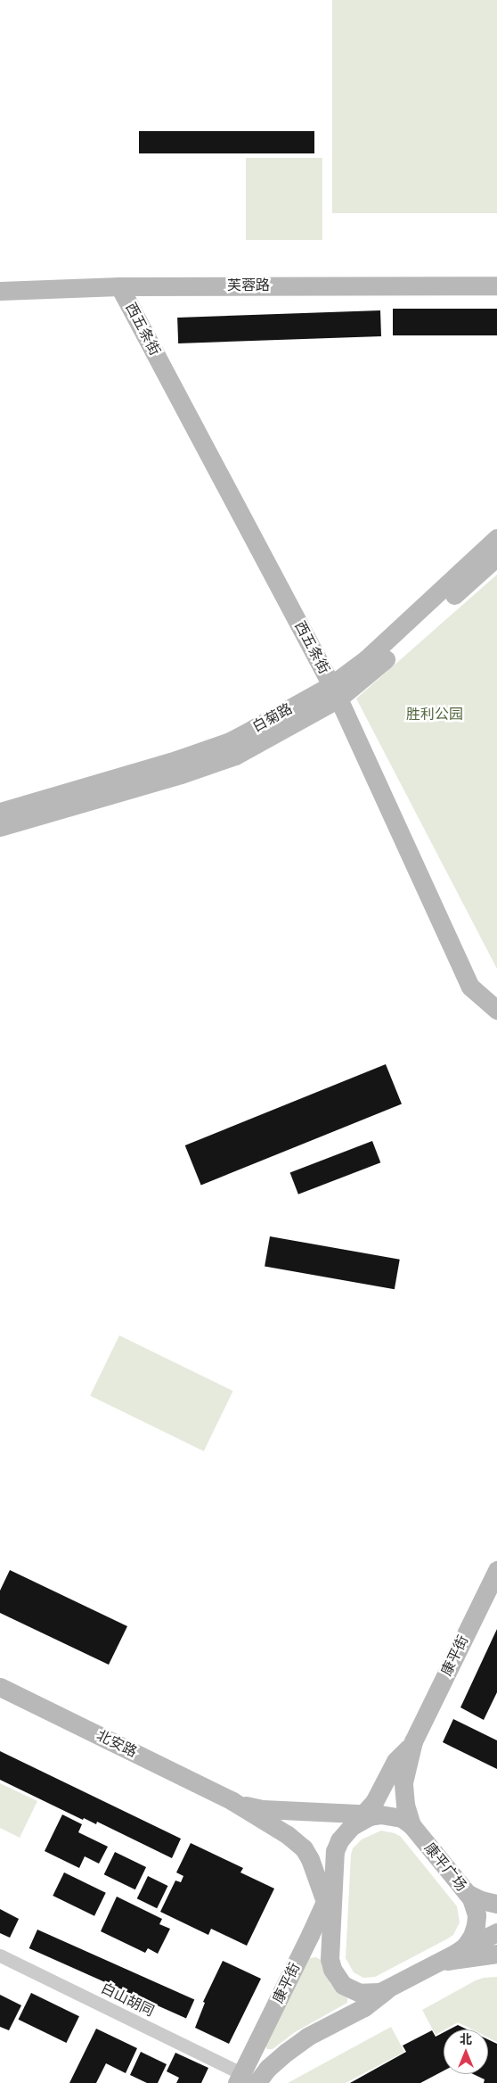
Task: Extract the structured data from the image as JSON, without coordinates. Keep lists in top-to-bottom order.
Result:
{
  "streets": {
    "main road": [
      "芙蓉路",
      "西五条街",
      "白菊路",
      "康平街",
      "北安路",
      "康平广场"
    ],
    "street": ["白山胡同"]
  },
  "crossings": [
    ["芙蓉路", "西五条街"],
    ["西五条街", "白菊路"],
    ["康平街", "康平广场"],
    ["康平街", "白山胡同"]
  ],
  "parks": ["胜利公园"],
  "north": "top"
}
